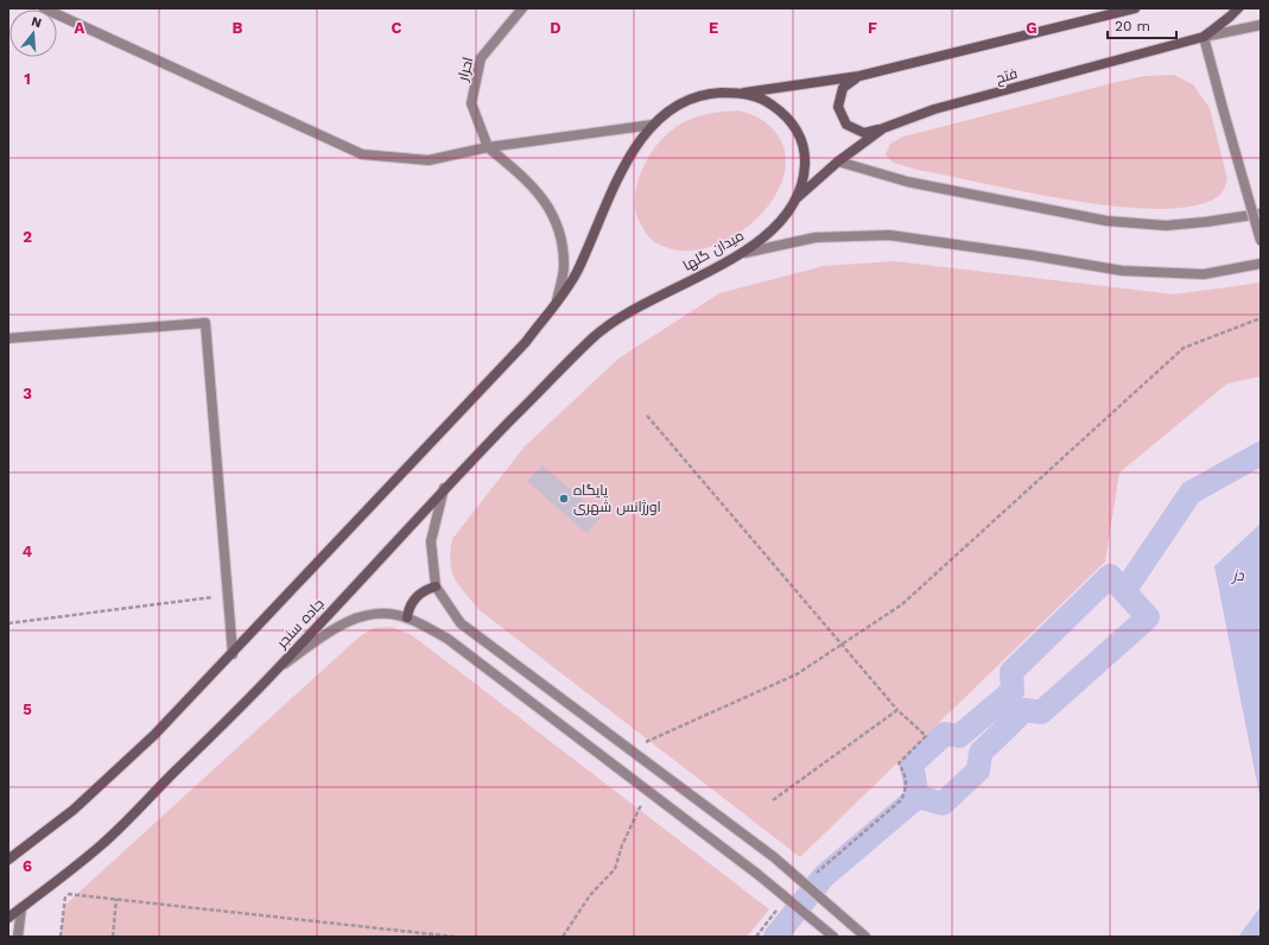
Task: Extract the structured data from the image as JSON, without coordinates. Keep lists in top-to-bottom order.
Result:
{
  "streets": {
    "main road": ["فتح", "میدان گلها", "جاده سنجر"],
    "street": ["احرار"]
  },
  "crossings": [
    ["فتح", "میدان گلها"],
    ["میدان گلها", "جاده سنجر"]
  ],
  "water": ["دز"],
  "places": ["پایگاه اورژانس شهری"],
  "scale_bar": "20 m",
  "north": "top",
  "grid": {
    "columns": [
      "A",
      "B",
      "C",
      "D",
      "E",
      "F",
      "G"
    ],
    "rows": [
      "1",
      "2",
      "3",
      "4",
      "5",
      "6"
    ]
  }
}
